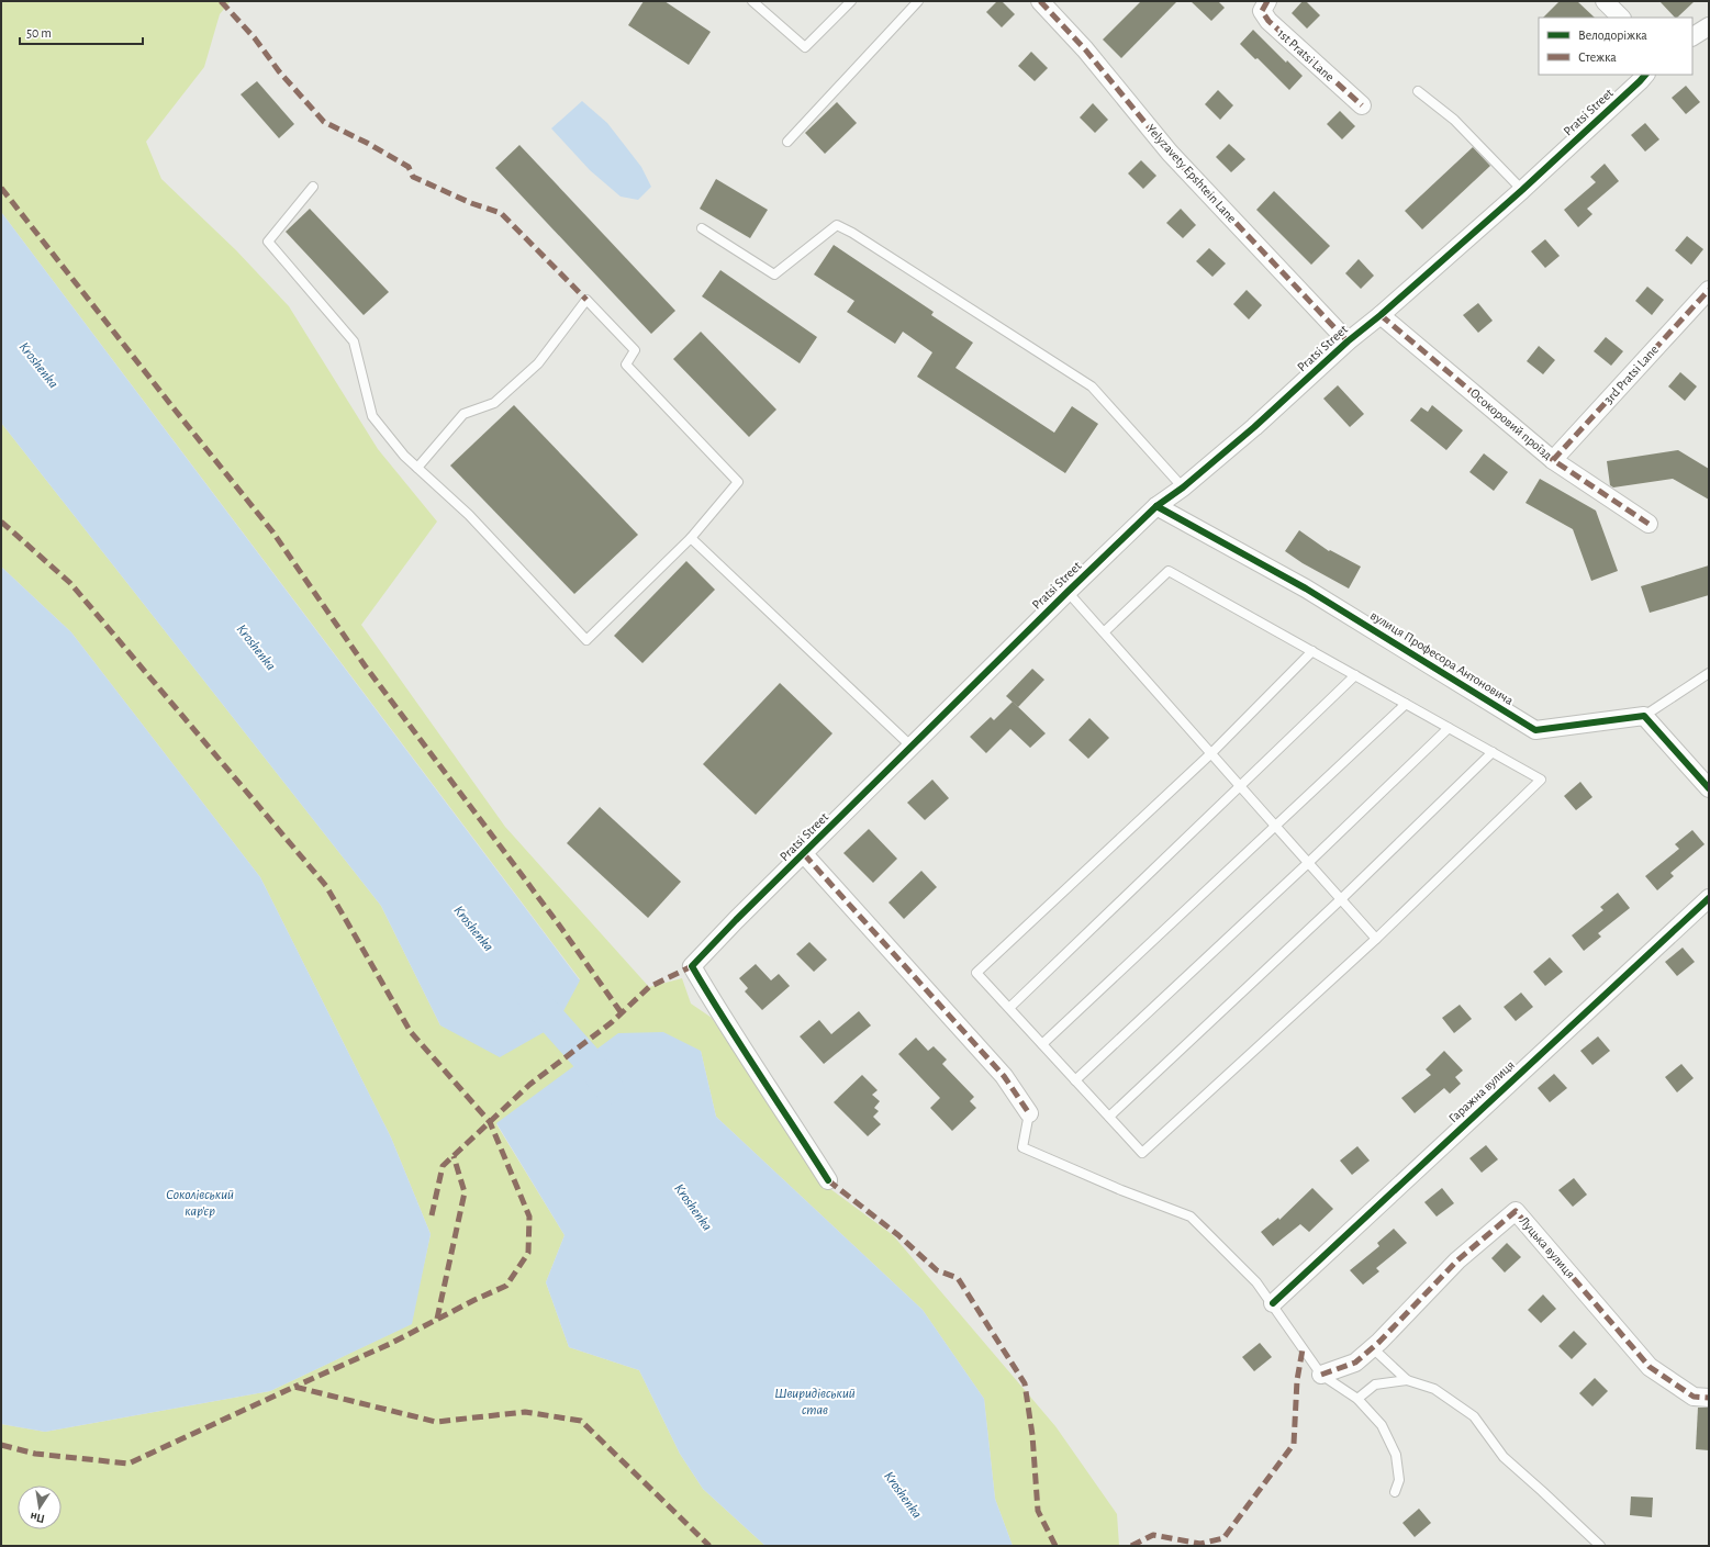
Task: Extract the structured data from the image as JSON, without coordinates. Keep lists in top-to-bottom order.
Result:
{
  "streets": {
    "street": [
      "1st Pratsi Lane",
      "Pratsi Street",
      "Yelyzavety Epshtein Lane",
      "3rd Pratsi Lane",
      "Осокоровий проїзд",
      "вулиця Професора Антоновича",
      "Гаражна вулиця",
      "Луцька вулиця"
    ]
  },
  "crossings": [
    ["Pratsi Street", "Yelyzavety Epshtein Lane"],
    ["Pratsi Street", "Осокоровий проїзд"],
    ["Pratsi Street", "вулиця Професора Антоновича"],
    ["3rd Pratsi Lane", "Осокоровий проїзд"]
  ],
  "water": ["Kroshenka", "Соколівський кар'єр", "Швиридівський став"],
  "legend": ["Велодоріжка", "Стежка"],
  "scale_bar": "50 m",
  "north": "bottom"
}
